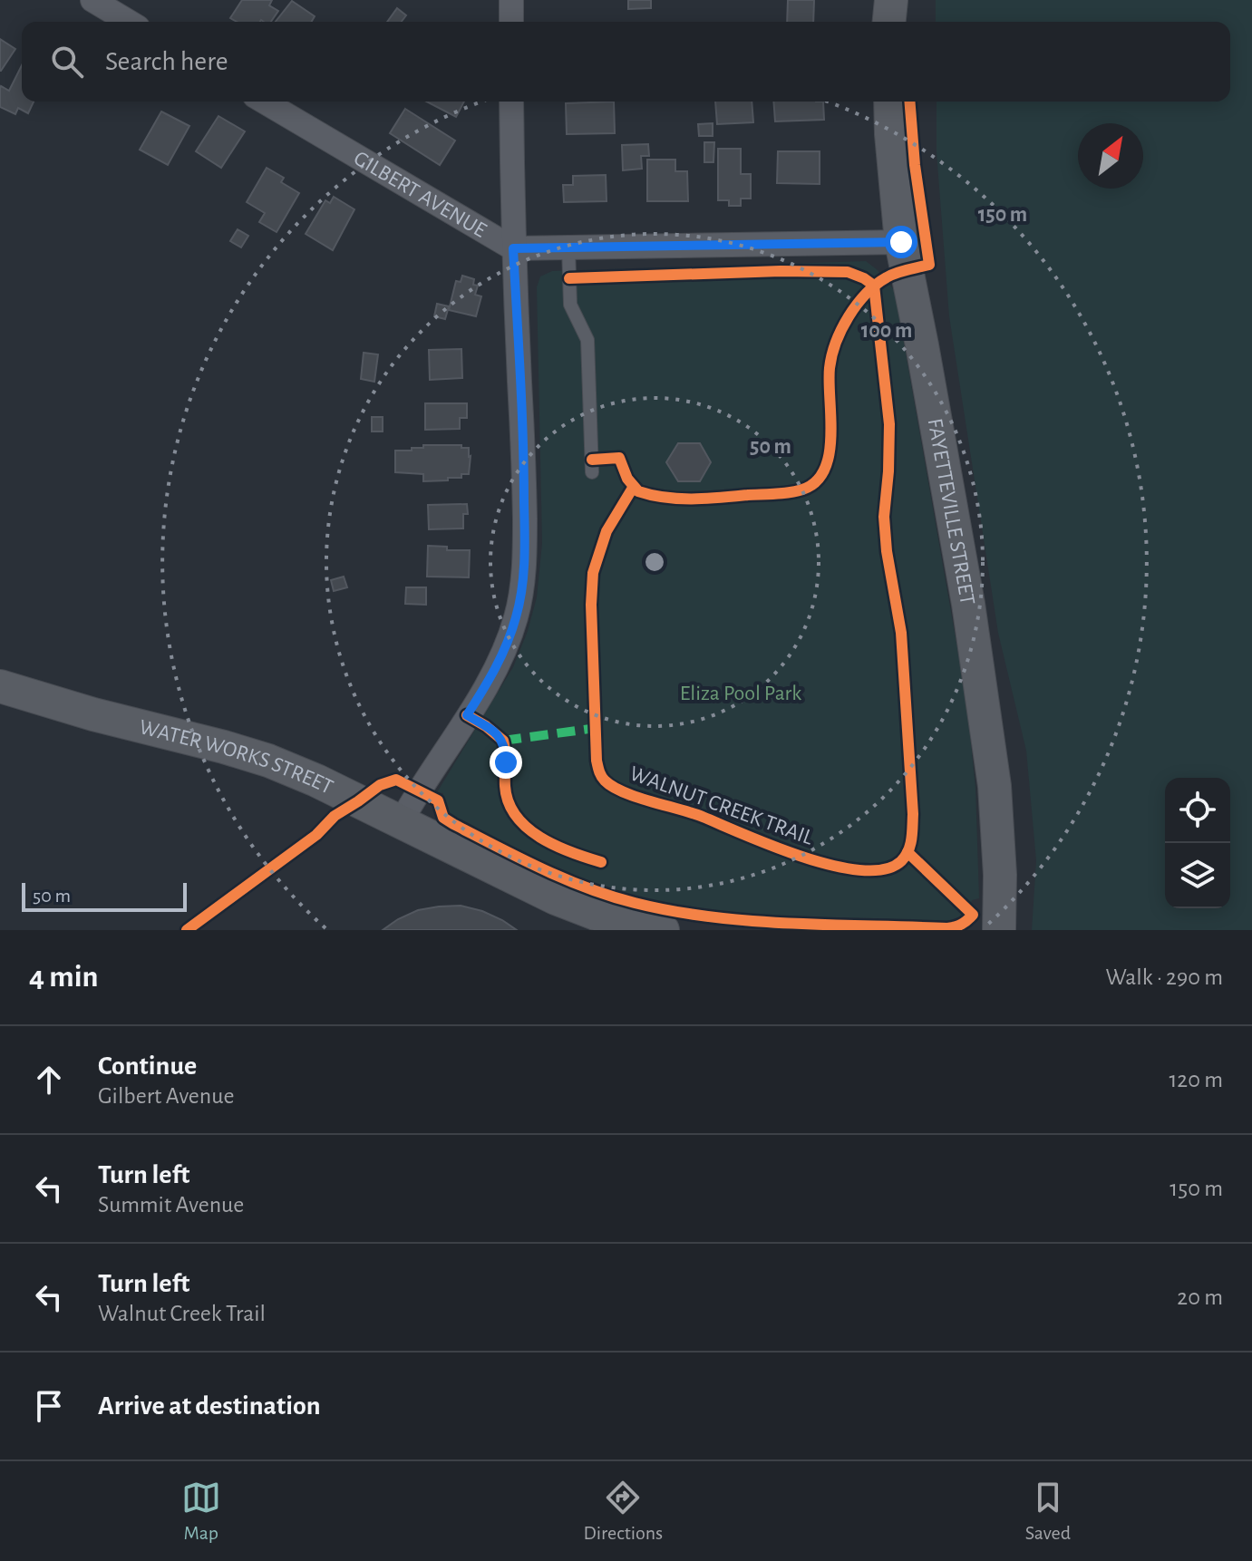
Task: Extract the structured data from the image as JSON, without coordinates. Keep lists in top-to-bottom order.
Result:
{
  "streets": {
    "street": ["GILBERT AVENUE", "FAYETTEVILLE STREET", "WATER WORKS STREET"],
    "cycle path": ["WALNUT CREEK TRAIL"]
  },
  "parks": ["Eliza Pool Park"],
  "scale_bar": "50 m",
  "north": "top right",
  "page": {
    "search": "Search here",
    "scale": "50 m",
    "heading": ["4 min", "Walk · 290 m"],
    "list": [
      ["Continue", "Gilbert Avenue", "120 m"],
      ["Turn left", "Summit Avenue", "150 m"],
      ["Turn left", "Walnut Creek Trail", "20 m"],
      "Arrive at destination"
    ],
    "nav": ["Map", "Directions", "Saved"]
  },
  "rings": ["150 m", "100 m", "50 m"]
}
